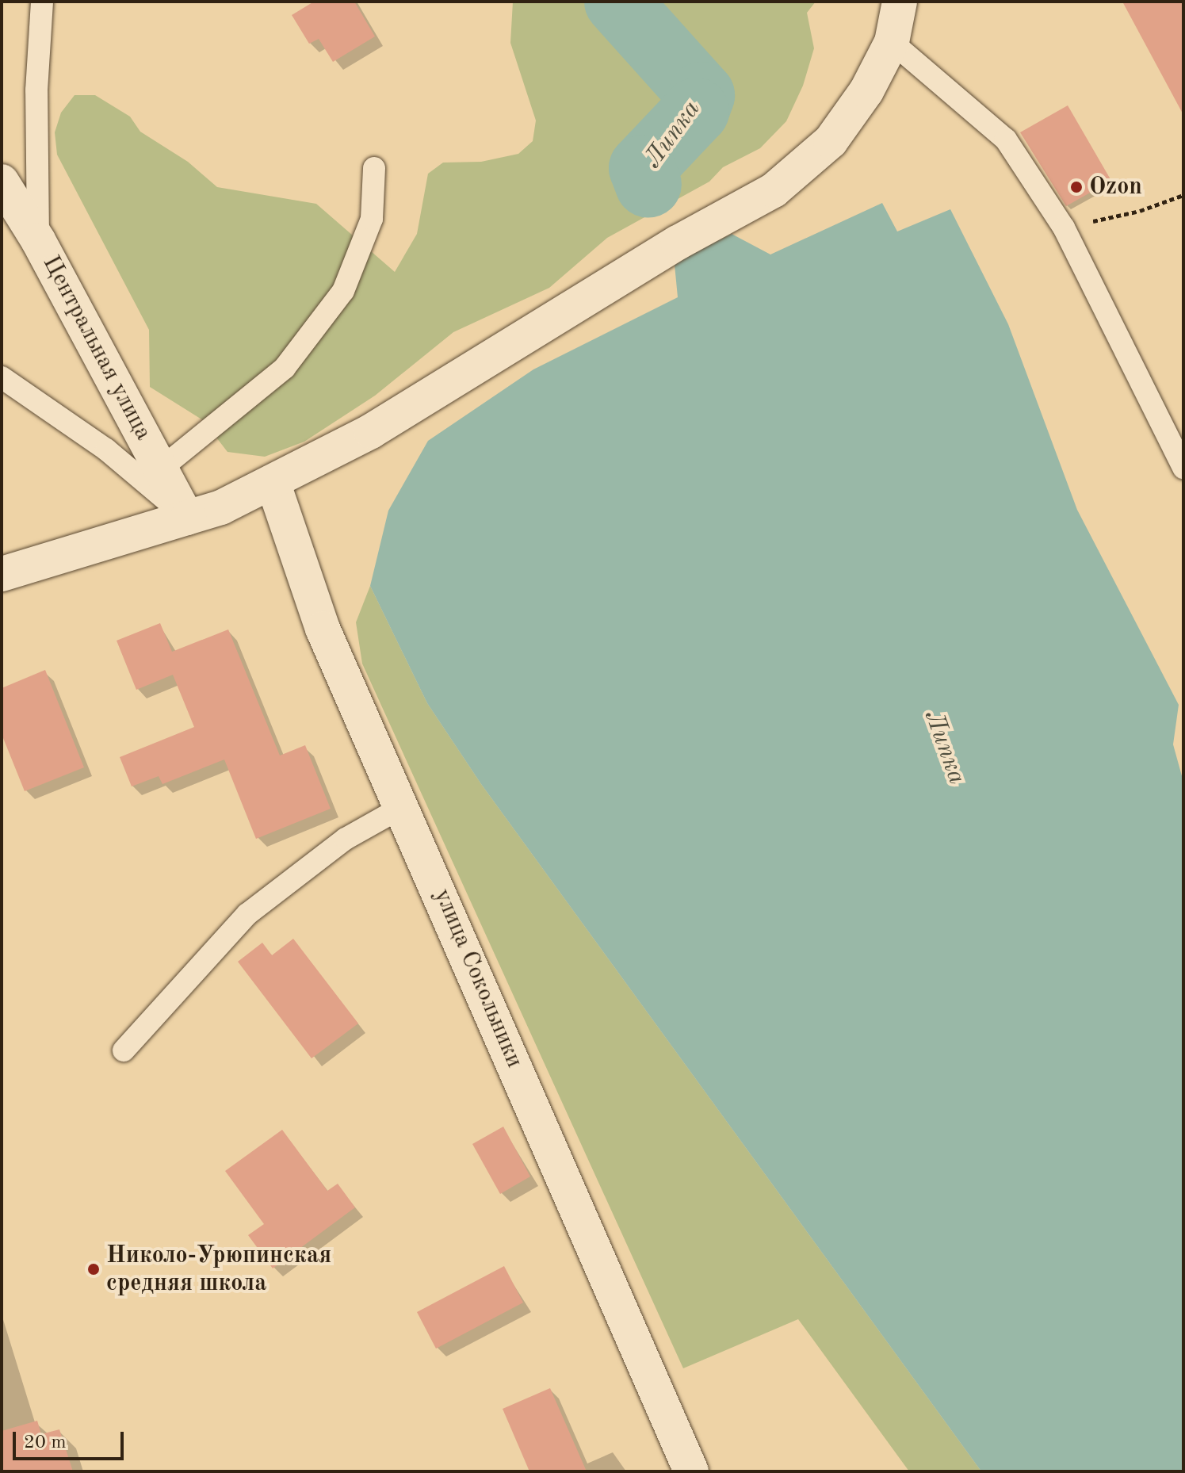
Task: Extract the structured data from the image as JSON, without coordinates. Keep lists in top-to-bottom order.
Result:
{
  "streets": {
    "street": ["Центральная улица", "улица Сокольники"]
  },
  "water": ["Липка"],
  "places": ["Ozon", "Николо-Урюпинская средняя школа"],
  "scale_bar": "20 m"
}
